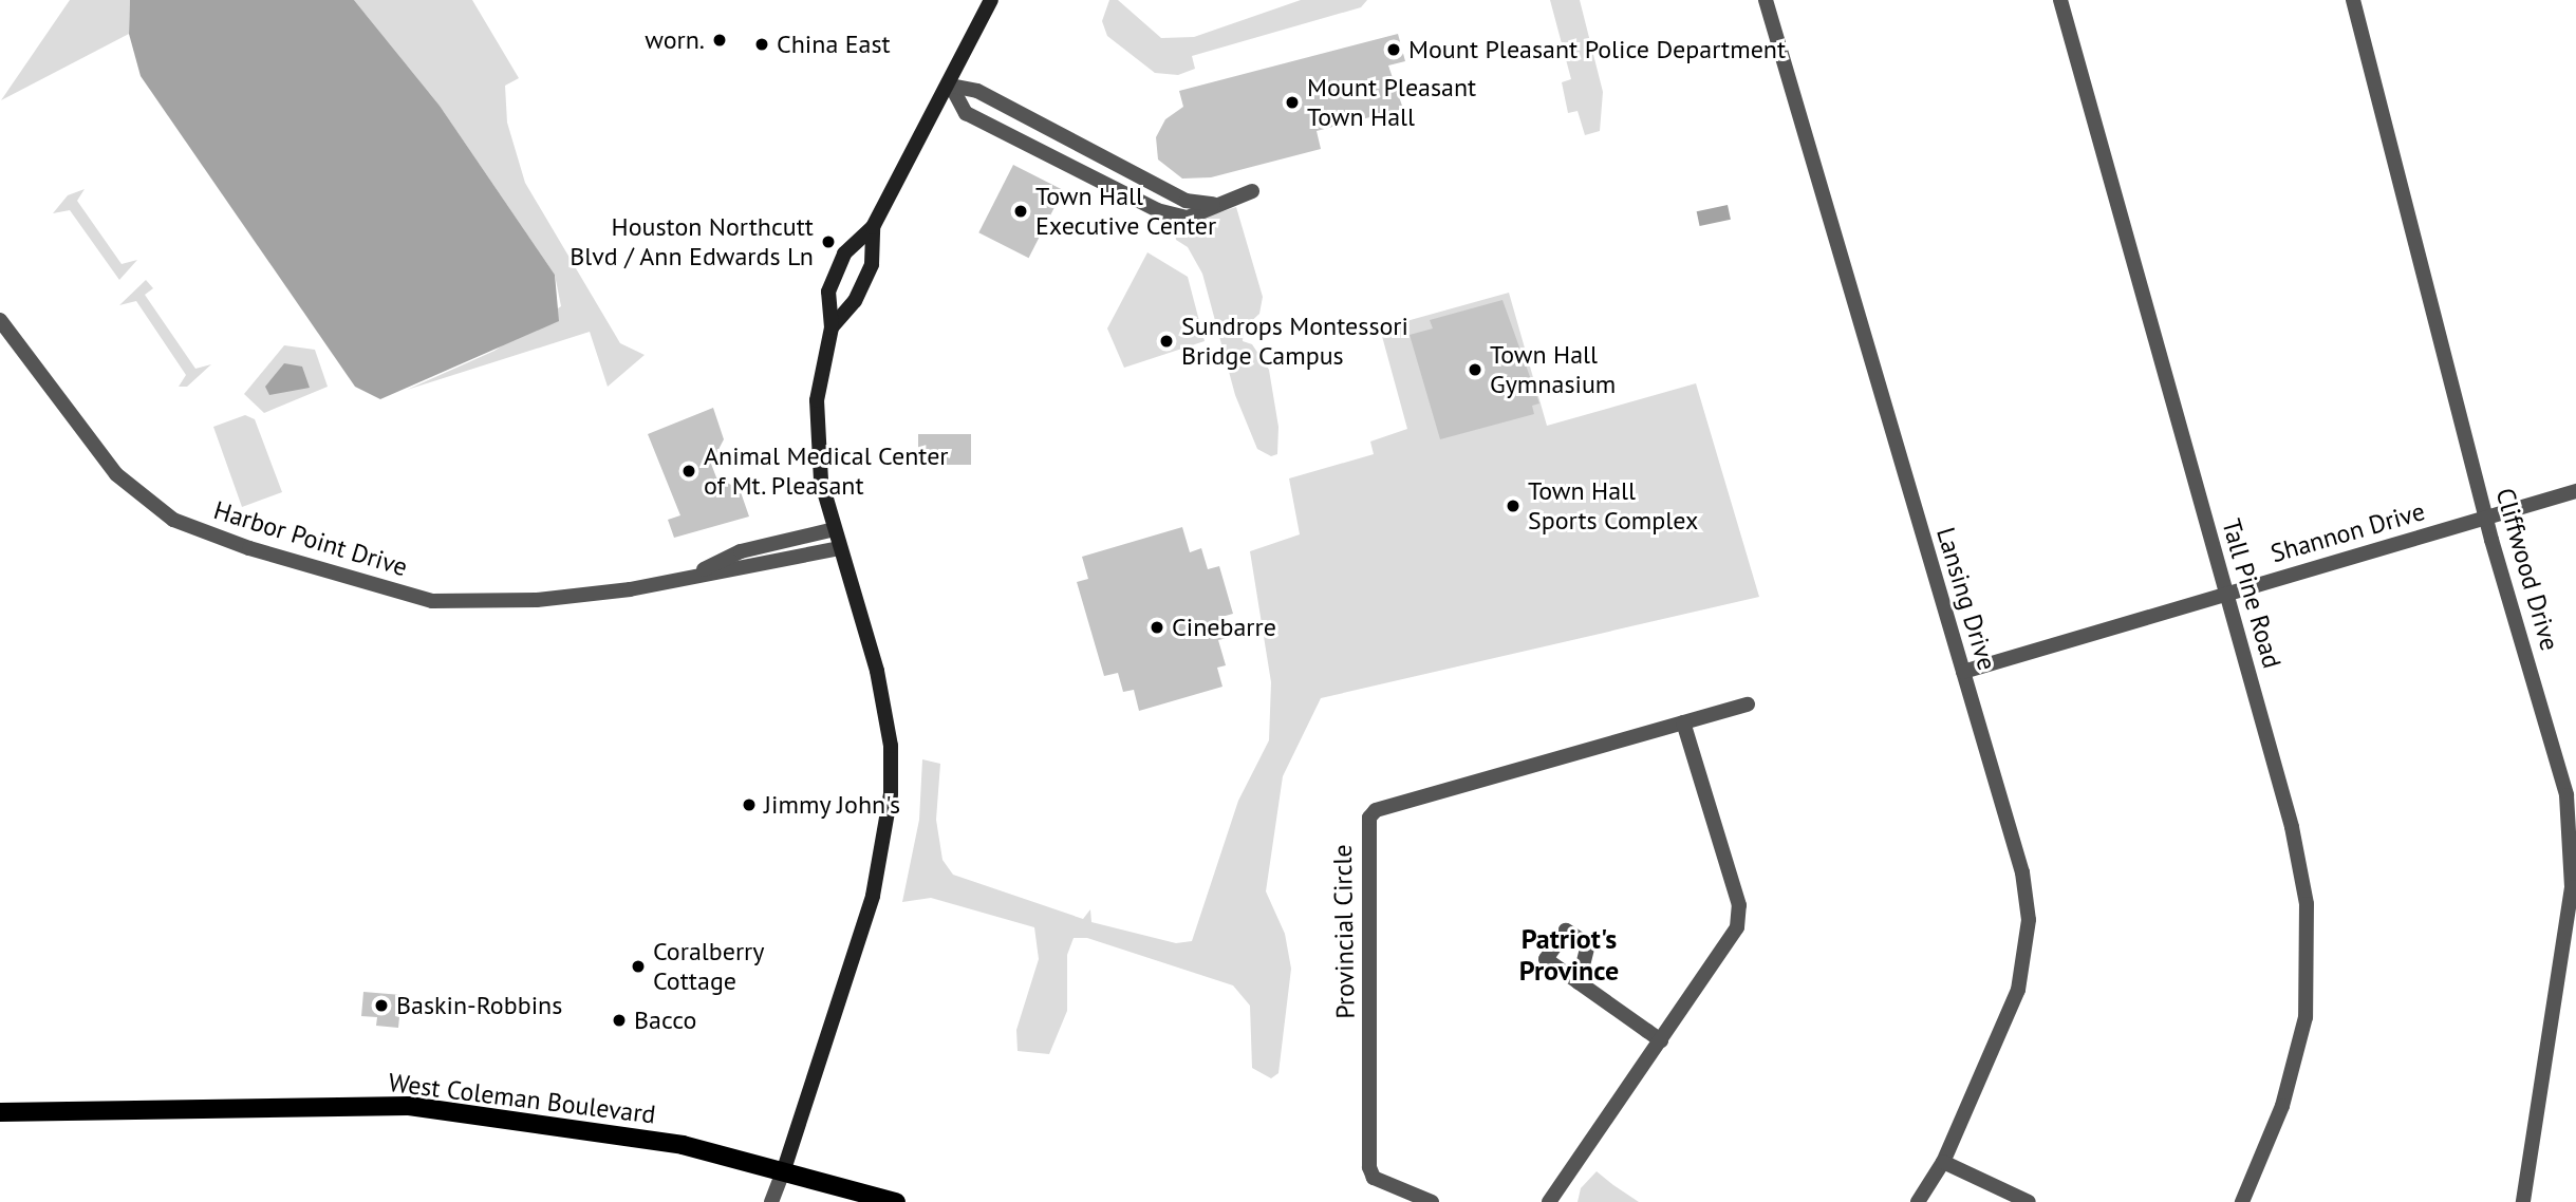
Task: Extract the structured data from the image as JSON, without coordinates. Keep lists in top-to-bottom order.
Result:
{
  "streets": {
    "main road": ["West Coleman Boulevard"],
    "street": [
      "Shannon Drive",
      "Harbor Point Drive",
      "Cliffwood Drive",
      "Tall Pine Road",
      "Lansing Drive",
      "Provincial Circle"
    ]
  },
  "crossings": [
    ["Shannon Drive", "Cliffwood Drive"],
    ["Shannon Drive", "Tall Pine Road"],
    ["Shannon Drive", "Lansing Drive"]
  ],
  "districts": ["Patriot's Province"],
  "places": [
    "worn.",
    "China East",
    "Mount Pleasant Police Department",
    "Mount Pleasant Town Hall",
    "Town Hall Executive Center",
    "Houston Northcutt Blvd / Ann Edwards Ln",
    "Sundrops Montessori Bridge Campus",
    "Town Hall Gymnasium",
    "Animal Medical Center of Mt. Pleasant",
    "Town Hall Sports Complex",
    "Cinebarre",
    "Jimmy John's",
    "Coralberry Cottage",
    "Baskin-Robbins",
    "Bacco"
  ]
}
